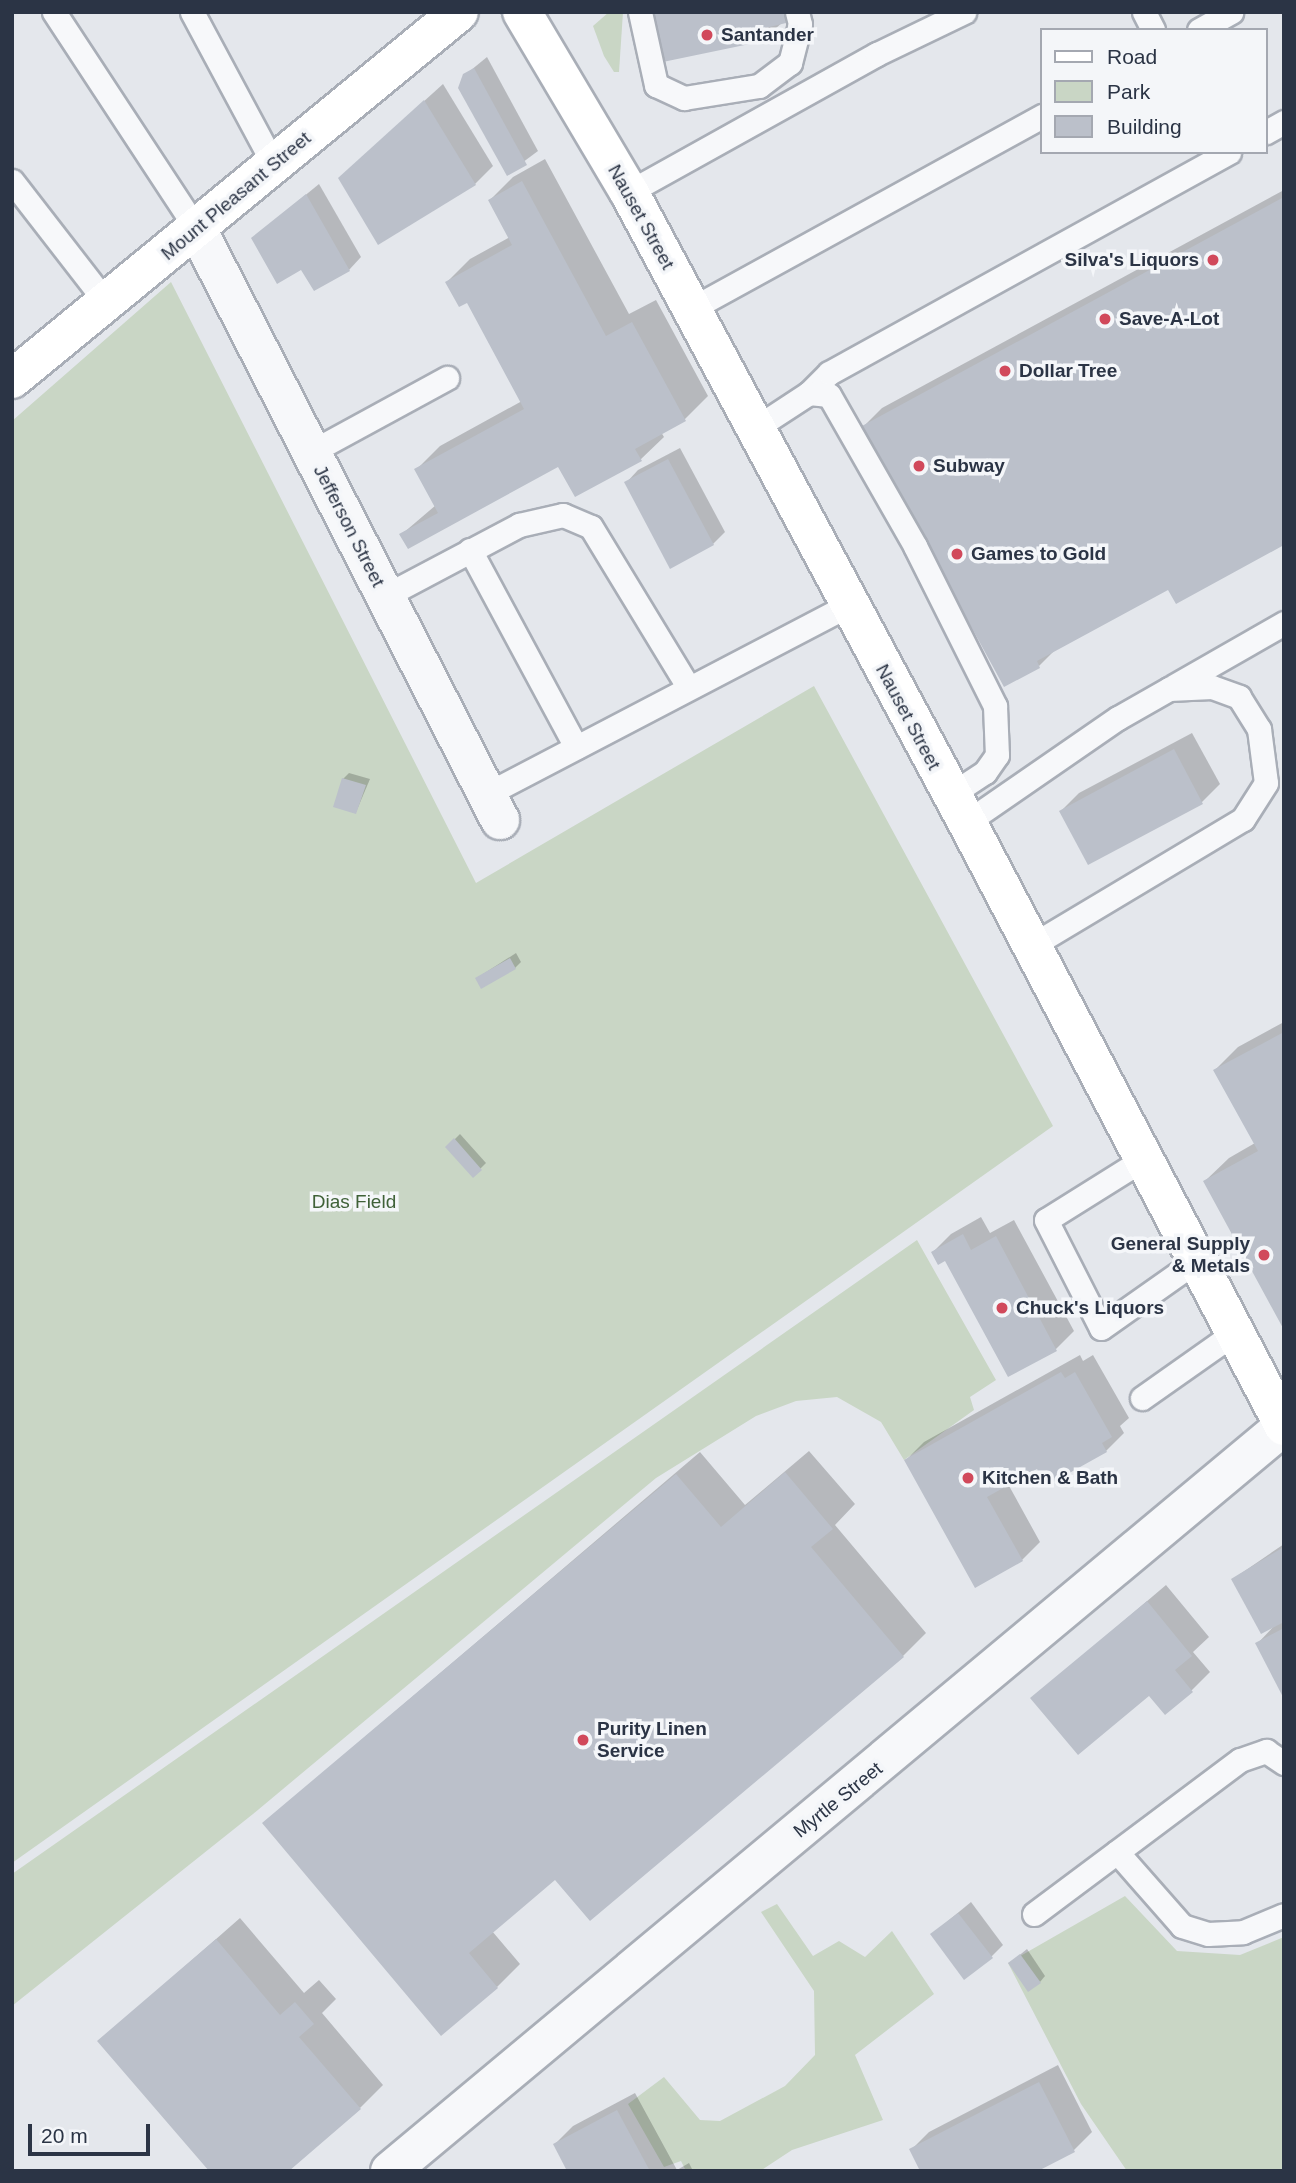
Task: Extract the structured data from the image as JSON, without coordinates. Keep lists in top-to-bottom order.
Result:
{
  "streets": {
    "main road": ["Mount Pleasant Street", "Nauset Street"],
    "street": ["Jefferson Street", "Myrtle Street"]
  },
  "crossings": [
    ["Mount Pleasant Street", "Jefferson Street"],
    ["Nauset Street", "Myrtle Street"]
  ],
  "parks": ["Dias Field"],
  "places": [
    "Santander",
    "Silva's Liquors",
    "Save-A-Lot",
    "Dollar Tree",
    "Subway",
    "Games to Gold",
    "General Supply & Metals",
    "Chuck's Liquors",
    "Kitchen & Bath",
    "Purity Linen Service"
  ],
  "legend": ["Road", "Park", "Building"],
  "scale_bar": "20 m"
}
